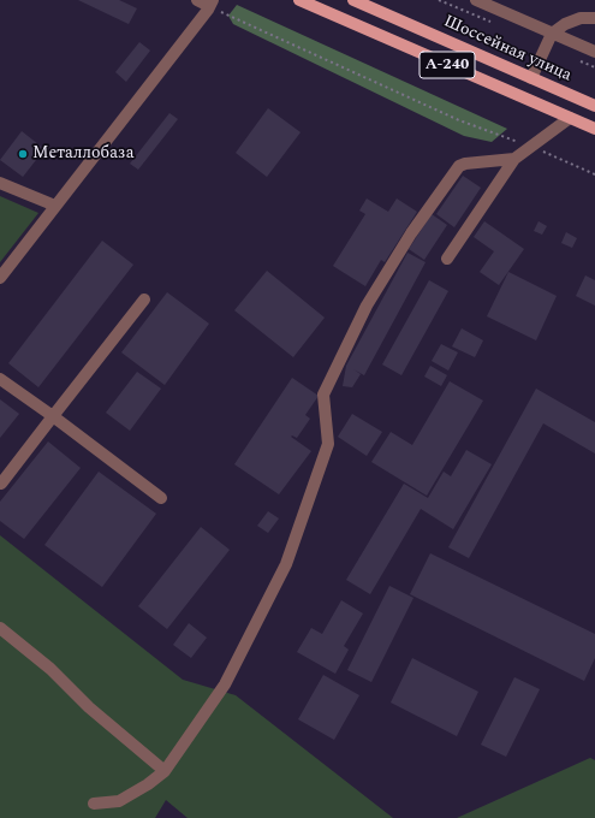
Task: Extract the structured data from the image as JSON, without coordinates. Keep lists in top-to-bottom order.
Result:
{
  "streets": {
    "main road": ["Шоссейная улица", "А-240"]
  },
  "places": ["Металлобаза"]
}
